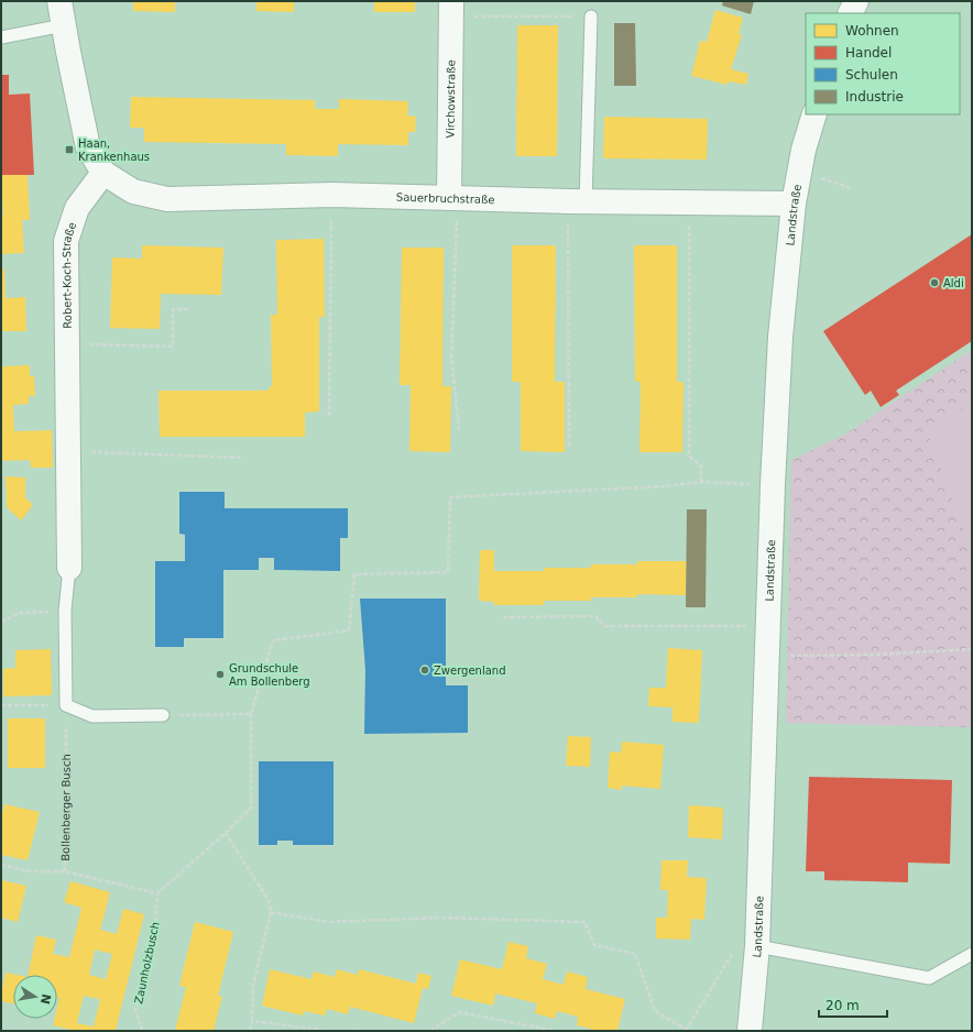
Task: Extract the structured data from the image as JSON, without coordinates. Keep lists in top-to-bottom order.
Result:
{
  "streets": {
    "street": [
      "Virchowstraße",
      "Sauerbruchstraße",
      "Landstraße",
      "Robert-Koch-Straße"
    ],
    "path": ["Bollenberger Busch", "Zaunholzbusch"]
  },
  "crossings": [
    ["Virchowstraße", "Sauerbruchstraße"],
    ["Sauerbruchstraße", "Landstraße"],
    ["Sauerbruchstraße", "Robert-Koch-Straße"]
  ],
  "places": {
    "transit": ["Haan, Krankenhaus"],
    "other": ["Aldi", "Zwergenland", "Grundschule Am Bollenberg"]
  },
  "legend": [
    "Wohnen",
    "Handel",
    "Schulen",
    "Industrie"
  ],
  "scale_bar": "20 m",
  "north": "right"
}
